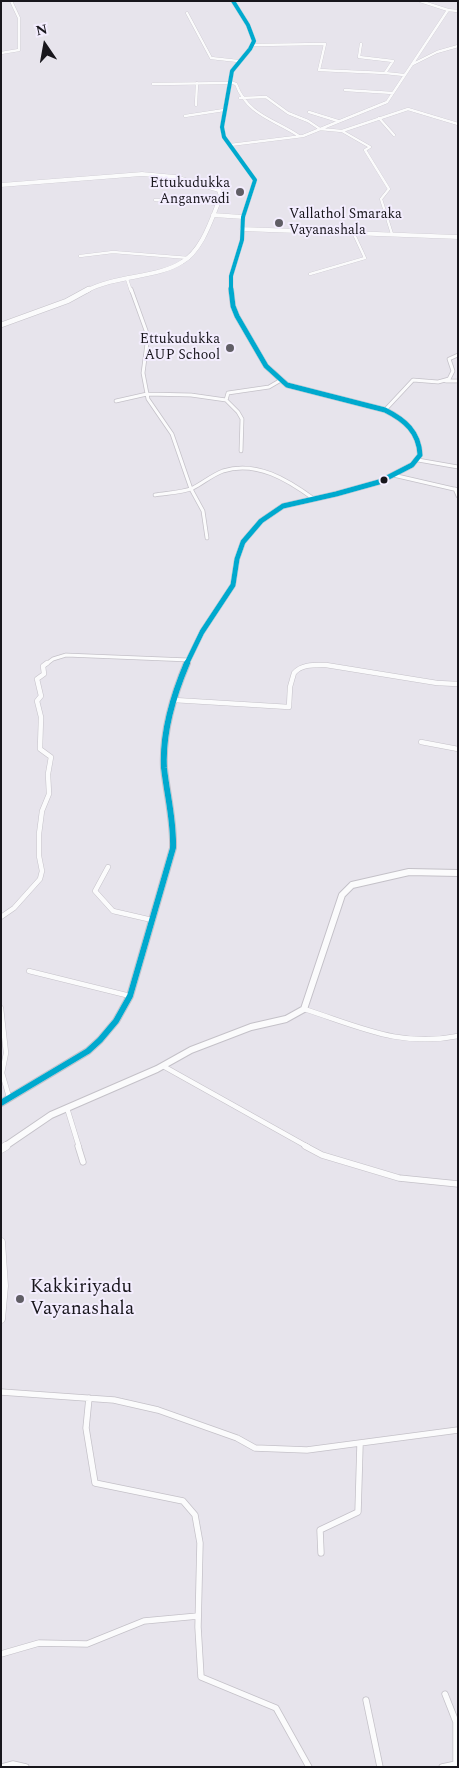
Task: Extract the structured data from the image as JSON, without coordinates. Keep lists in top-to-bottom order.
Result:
{
  "places": [
    "Ettukudukka Anganwadi",
    "Vallathol Smaraka Vayanashala",
    "Ettukudukka AUP School",
    "Kakkiriyadu Vayanashala"
  ],
  "north": "top"
}
